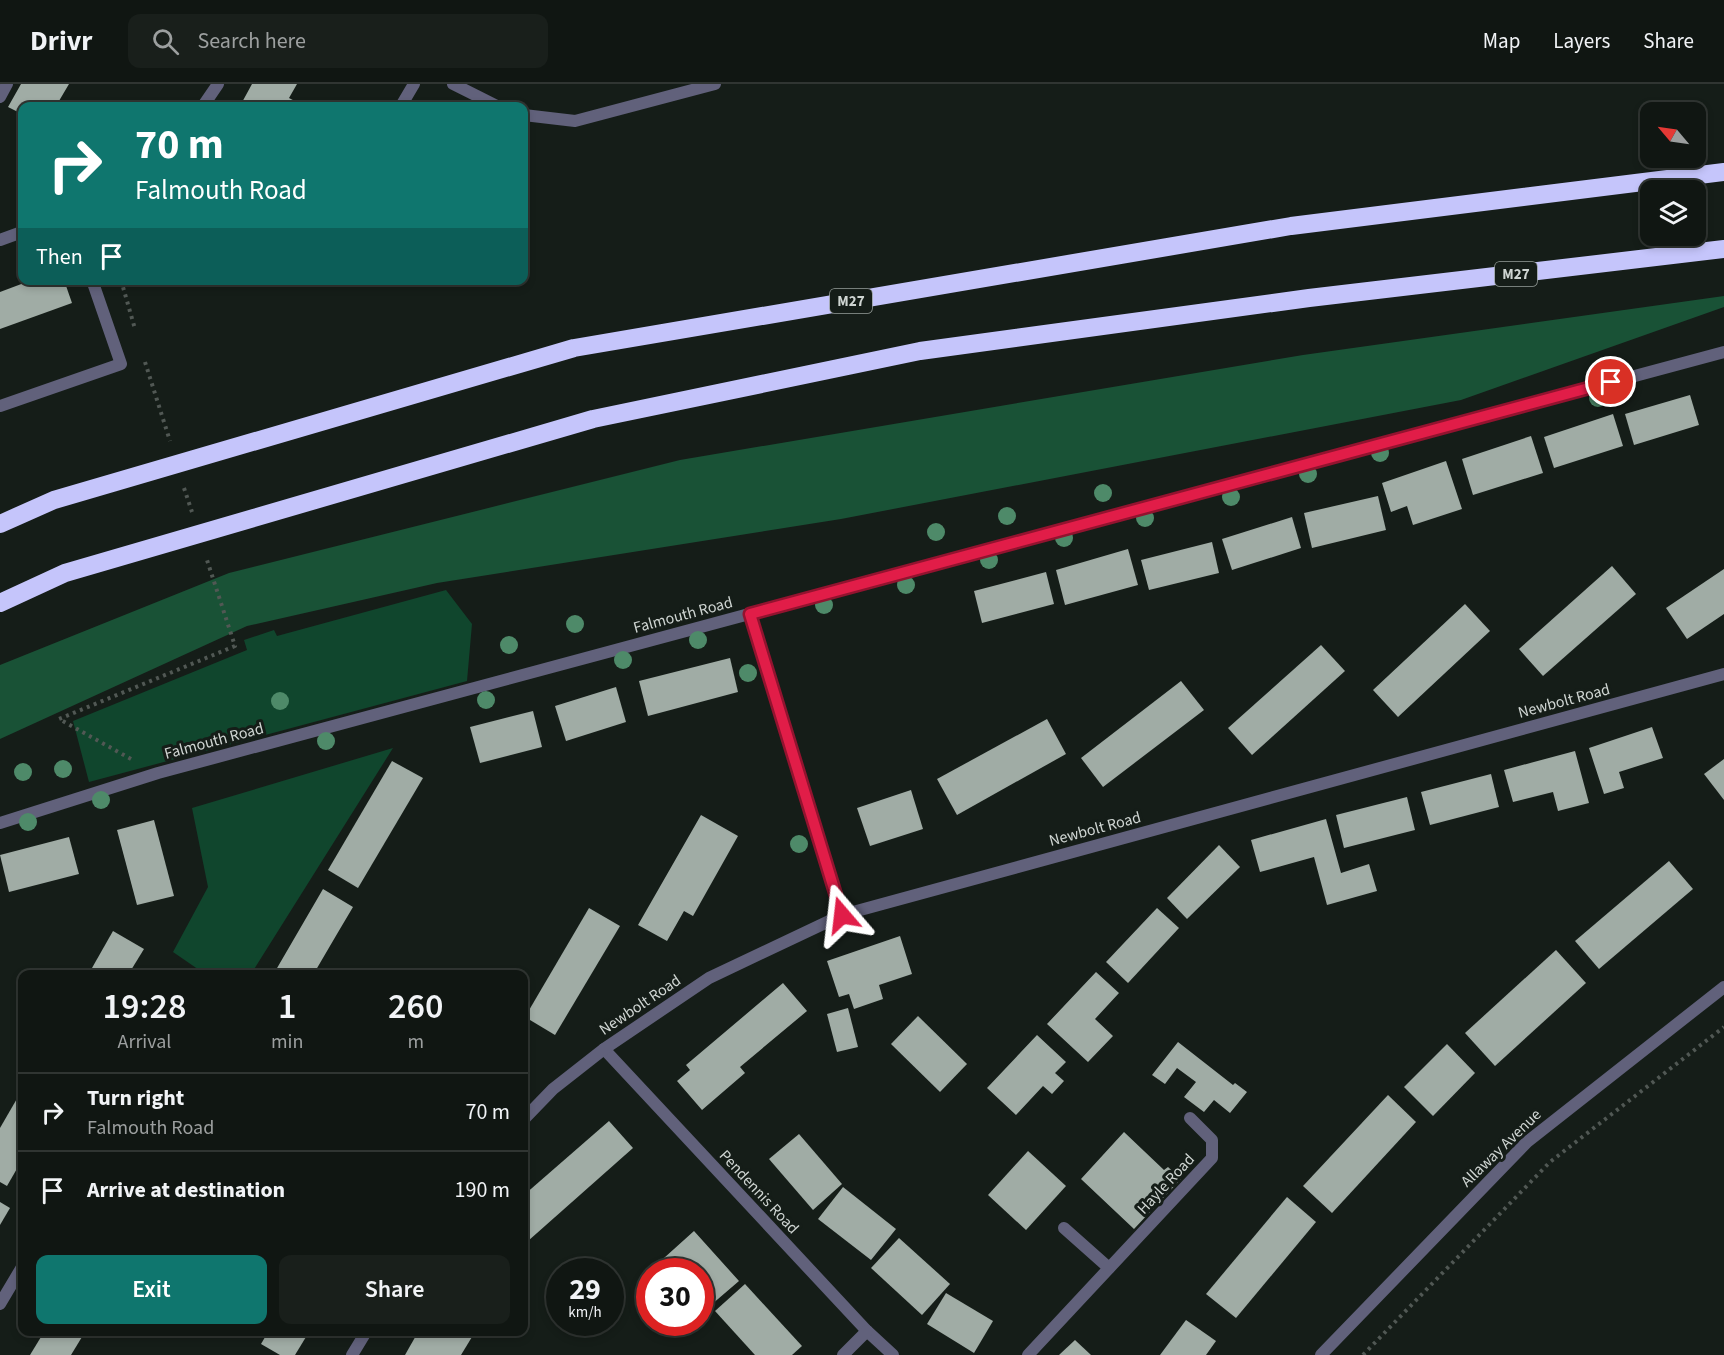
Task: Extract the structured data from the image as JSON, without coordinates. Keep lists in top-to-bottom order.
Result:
{
  "streets": {
    "highway": ["M27"],
    "street": [
      "Falmouth Road",
      "Newbolt Road",
      "Allaway Avenue",
      "Hayle Road",
      "Pendennis Road"
    ]
  },
  "crossings": [
    ["Newbolt Road", "Pendennis Road"]
  ],
  "north": "top left",
  "page": {
    "header": "Drivr",
    "search": "Search here",
    "nav": ["Map", "Layers", "Share"],
    "turn": ["70 m", "Falmouth Road"],
    "then": "Then",
    "eta": [
      "19:28",
      "Arrival",
      "1",
      "min",
      "260",
      "m"
    ],
    "list": [
      {
        "name": "Turn right",
        "note": "Falmouth Road",
        "value": "70 m"
      },
      {
        "name": "Arrive at destination",
        "value": "190 m"
      }
    ],
    "buttons": ["Exit", "Share"],
    "speed": "29 km/h",
    "limit": "30"
  }
}
